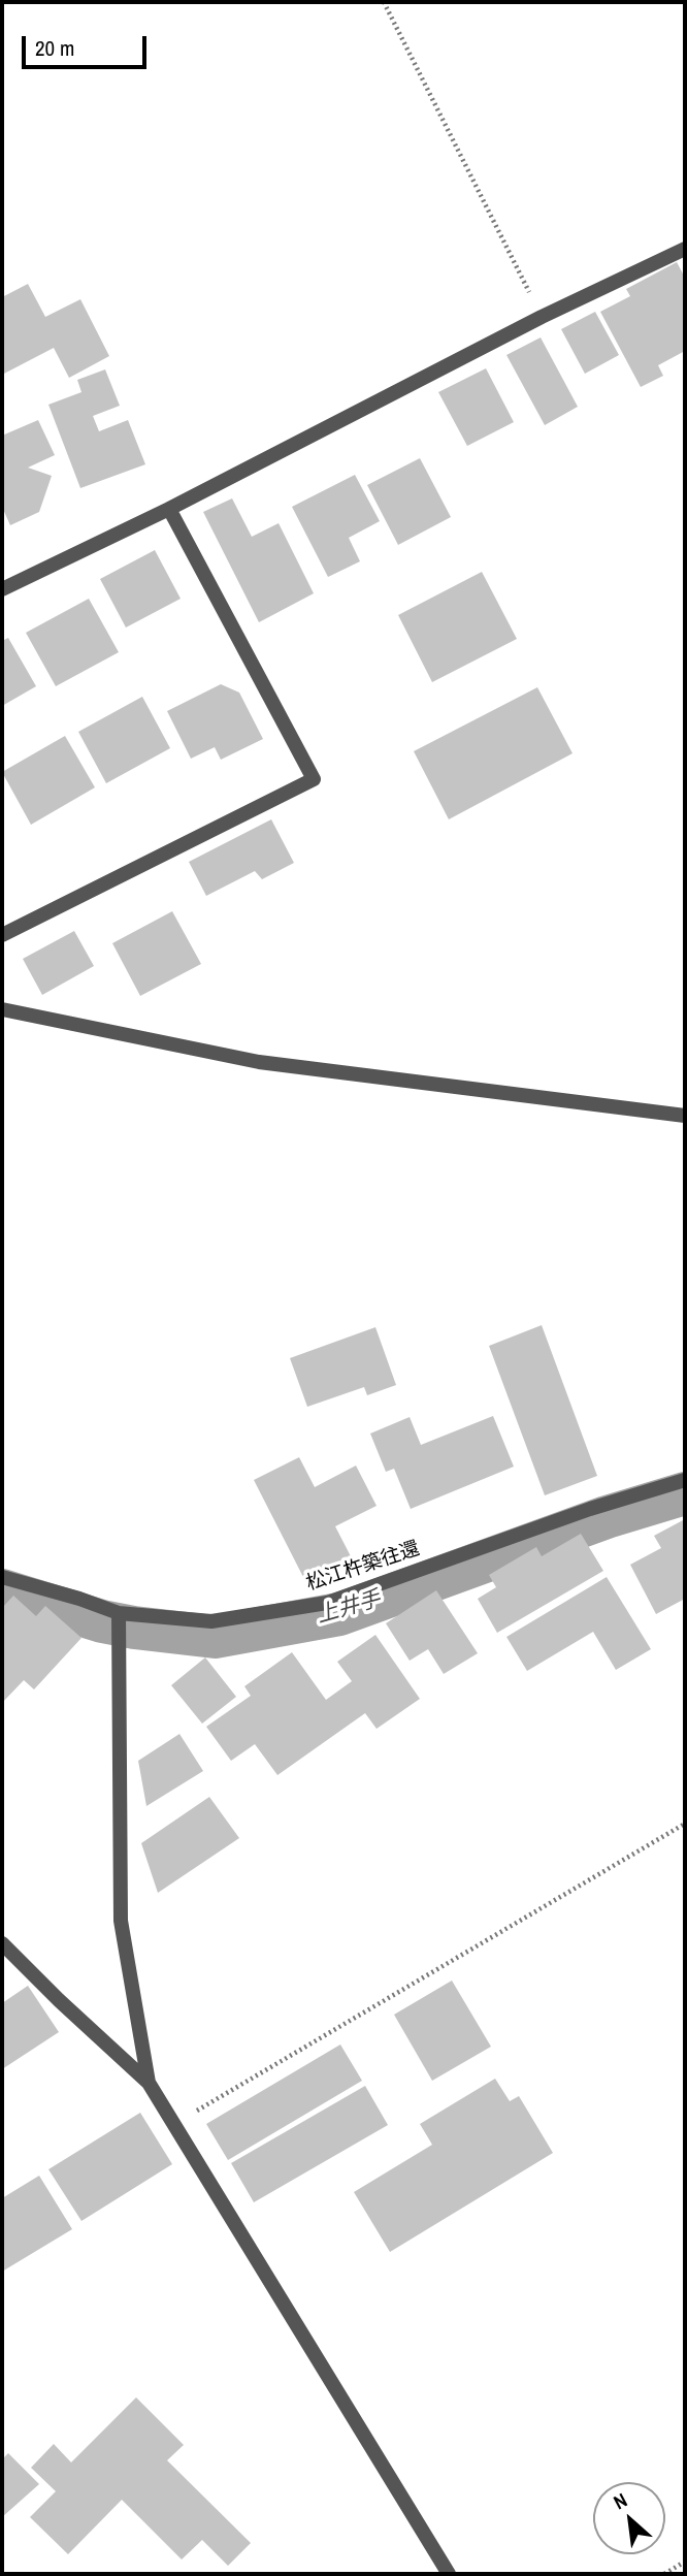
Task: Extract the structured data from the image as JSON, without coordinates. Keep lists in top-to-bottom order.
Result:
{
  "streets": {
    "street": ["松江杵築往還"]
  },
  "water": ["上井手"],
  "scale_bar": "20 m",
  "north": "top left"
}
